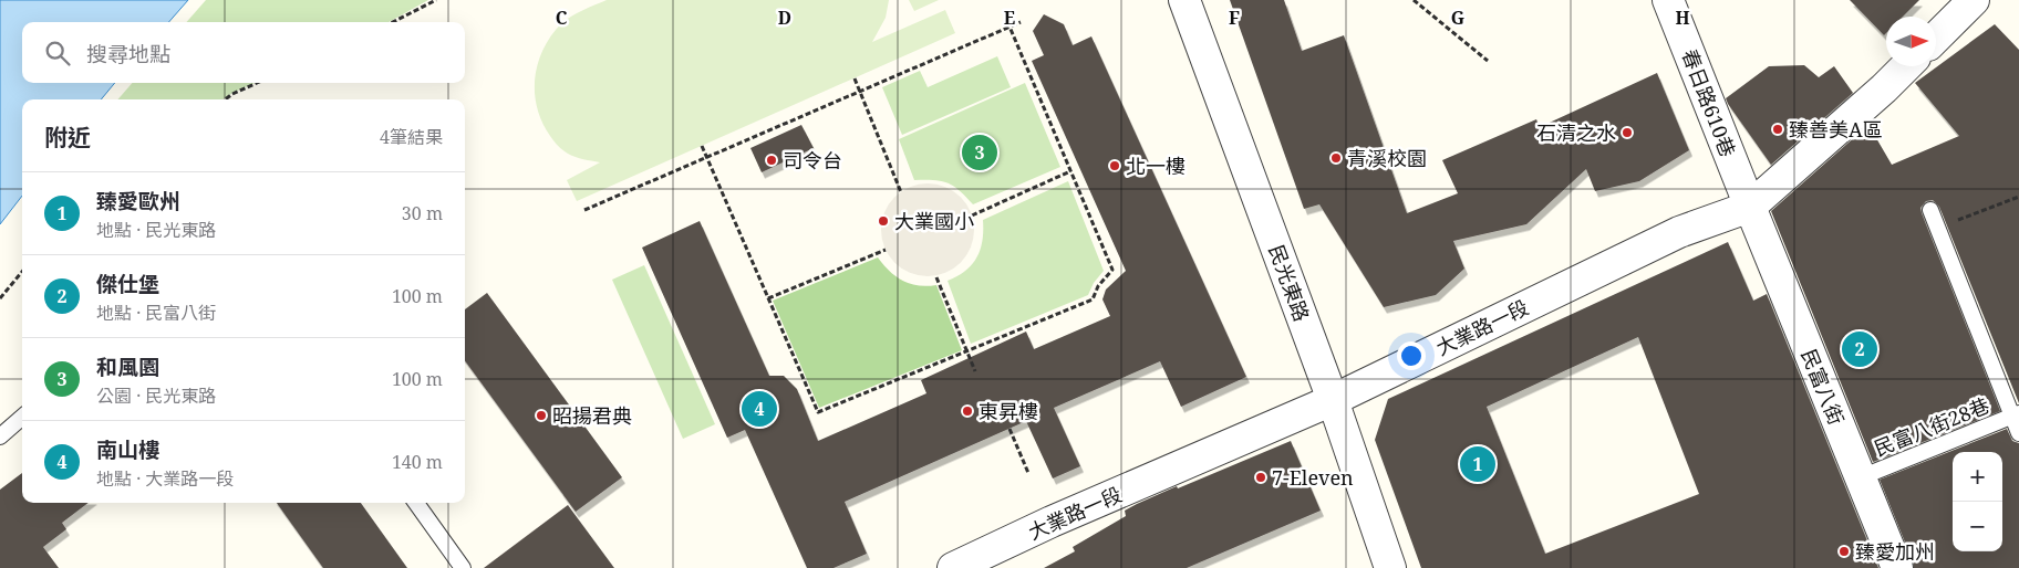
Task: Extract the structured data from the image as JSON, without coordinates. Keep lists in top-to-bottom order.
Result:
{
  "streets": {
    "street": [
      "春日路610巷",
      "民光東路",
      "大業路一段",
      "民富八街"
    ],
    "lane": ["民富八街28巷"]
  },
  "crossings": [
    ["春日路610巷", "大業路一段"],
    ["春日路610巷", "民富八街"],
    ["民光東路", "大業路一段"],
    ["大業路一段", "民富八街"],
    ["民富八街", "民富八街28巷"]
  ],
  "places": [
    "臻善美A區",
    "石清之水",
    "青溪校園",
    "司令台",
    "北一樓",
    "大業國小",
    "東昇樓",
    "昭揚君典",
    "7-Eleven",
    "臻愛加州"
  ],
  "north": "right",
  "page": {
    "search": "搜尋地點",
    "heading": ["附近", "4筆結果"],
    "pins": [
      "3",
      "2",
      "4",
      "1"
    ],
    "list": [
      {
        "mark": "1",
        "name": "臻愛歐州",
        "note": "地點 · 民光東路",
        "value": "30 m"
      },
      {
        "mark": "2",
        "name": "傑仕堡",
        "note": "地點 · 民富八街",
        "value": "100 m"
      },
      {
        "mark": "3",
        "name": "和風園",
        "note": "公園 · 民光東路",
        "value": "100 m"
      },
      {
        "mark": "4",
        "name": "南山樓",
        "note": "地點 · 大業路一段",
        "value": "140 m"
      }
    ],
    "map_buttons": ["+", "−"]
  },
  "grid": {
    "columns": [
      "C",
      "D",
      "E",
      "F",
      "G",
      "H"
    ]
  }
}
